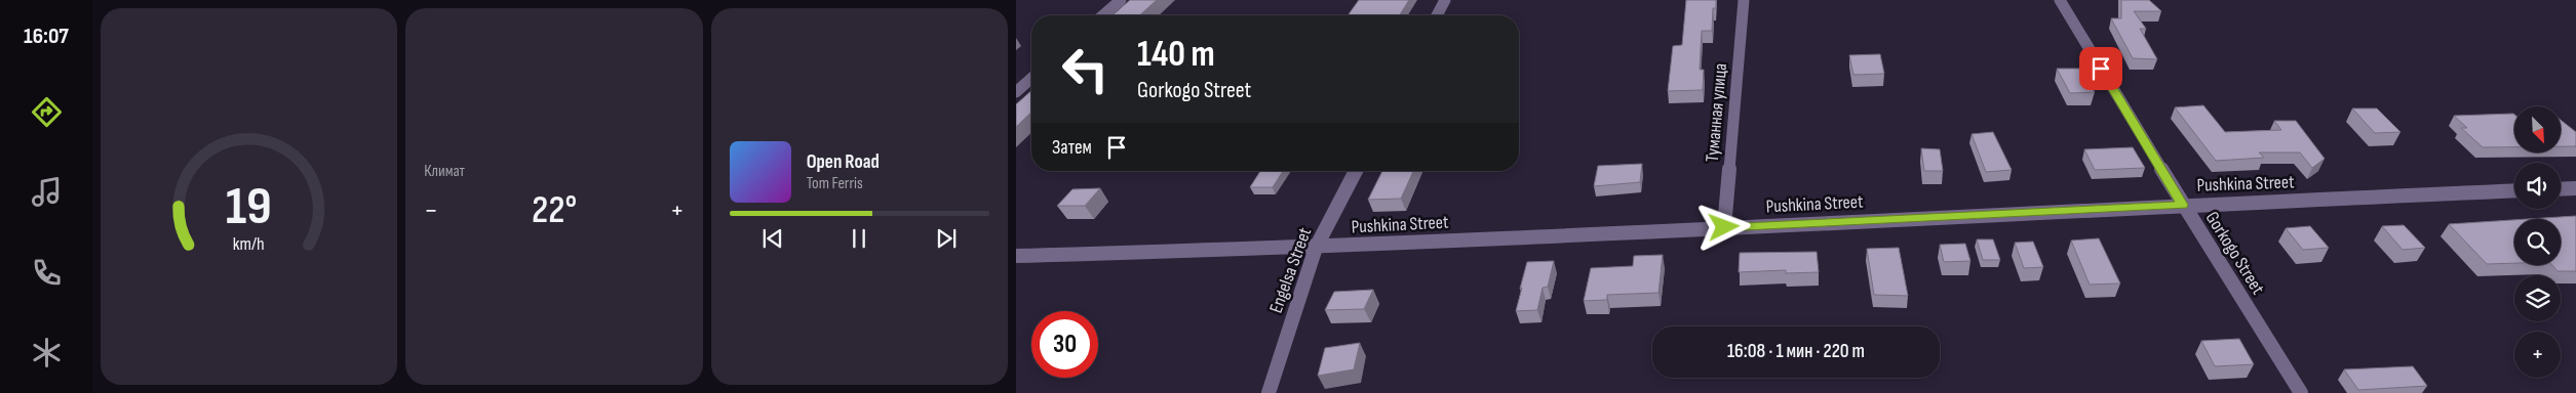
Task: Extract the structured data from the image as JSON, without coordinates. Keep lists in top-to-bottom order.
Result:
{
  "streets": {
    "street": [
      "Туманная улица",
      "Pushkina Street",
      "Gorkogo Street",
      "Engelsa Street"
    ]
  },
  "crossings": [
    ["Туманная улица", "Pushkina Street"],
    ["Pushkina Street", "Gorkogo Street"],
    ["Pushkina Street", "Engelsa Street"]
  ],
  "north": "bottom right",
  "page": {
    "tabs": "16:07",
    "tile": "Климат",
    "turn": ["140 m", "Gorkogo Street"],
    "map_buttons": "+",
    "then": "Затем",
    "song": ["Open Road", "Tom Ferris"],
    "heat": ["−", "22°", "+"],
    "limit": "30",
    "trip": "16:08 · 1 мин · 220 m",
    "gauge": ["19", "km/h"]
  }
}
